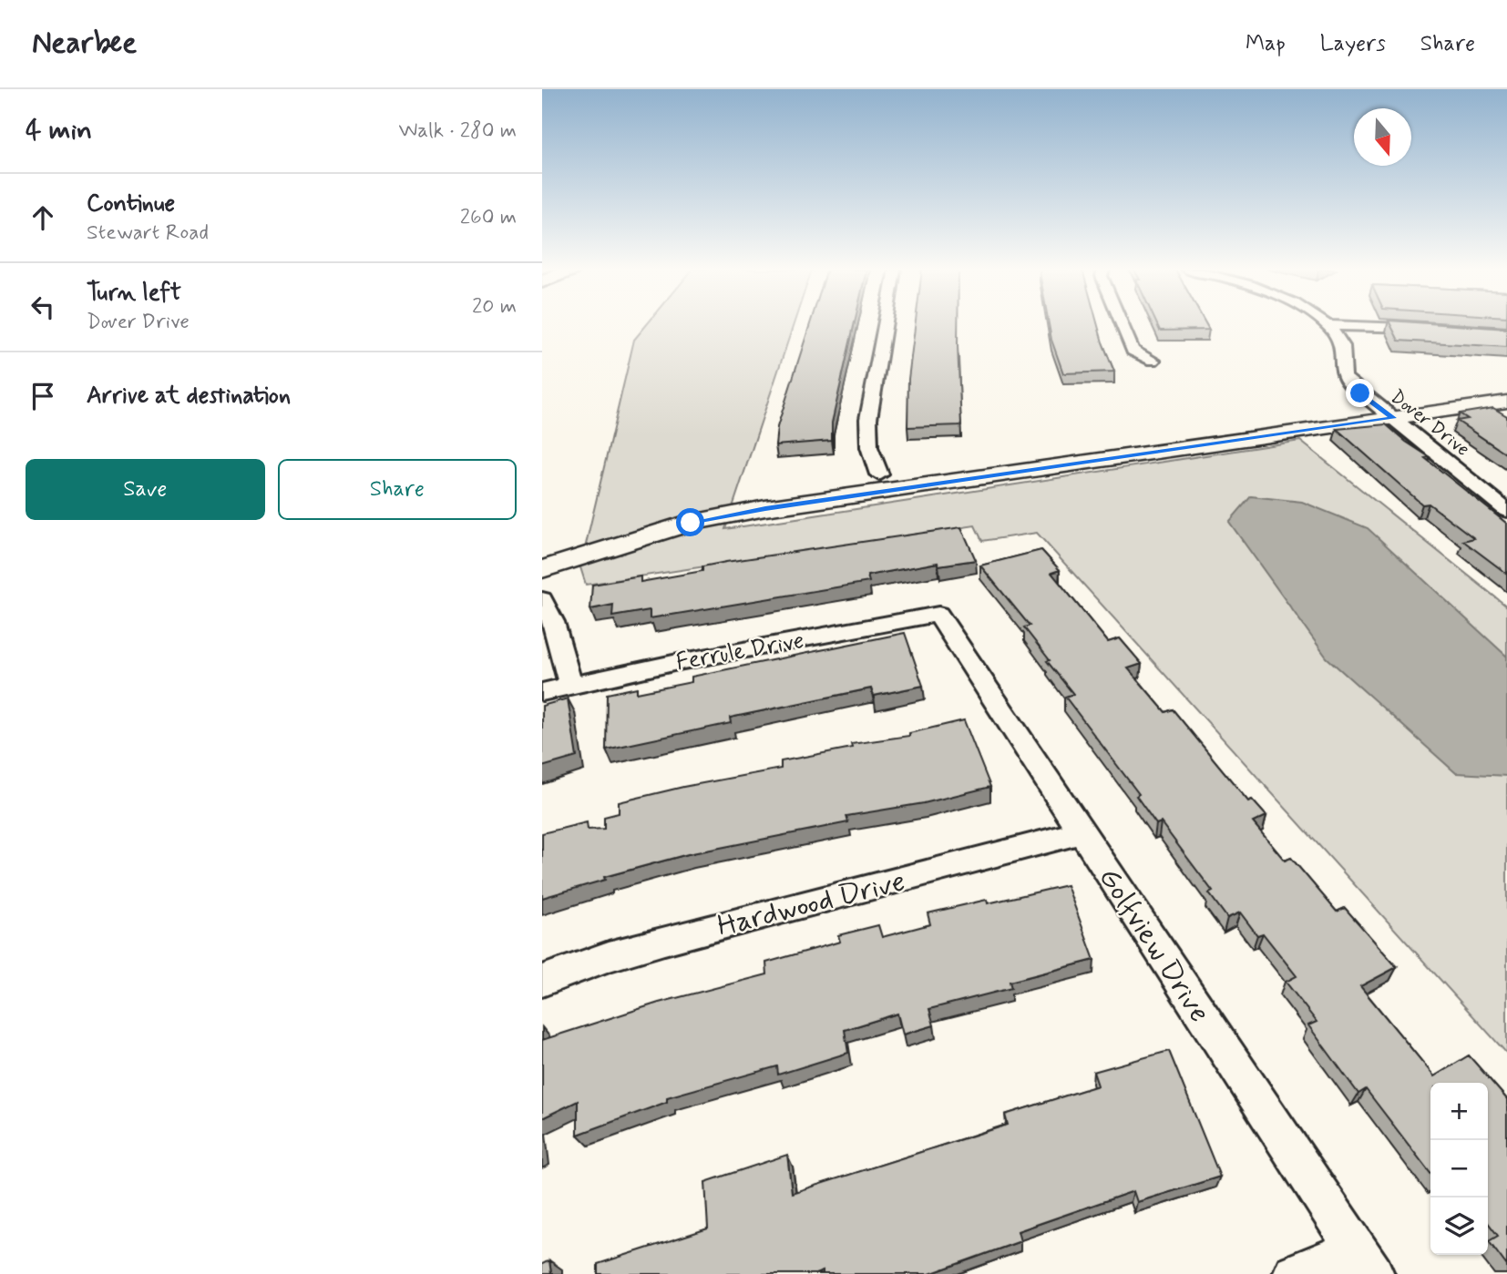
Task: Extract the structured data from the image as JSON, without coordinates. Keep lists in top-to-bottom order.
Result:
{
  "streets": {
    "street": [
      "Dover Drive",
      "Ferrule Drive",
      "Hardwood Drive",
      "Golfview Drive"
    ]
  },
  "crossings": [
    ["Ferrule Drive", "Golfview Drive"],
    ["Hardwood Drive", "Golfview Drive"]
  ],
  "north": "bottom",
  "page": {
    "header": "Nearbee",
    "nav": ["Map", "Layers", "Share"],
    "heading": ["4 min", "Walk · 280 m"],
    "list": [
      ["Continue", "Stewart Road", "260 m"],
      ["Turn left", "Dover Drive", "20 m"],
      "Arrive at destination"
    ],
    "buttons": ["Save", "Share"],
    "map_buttons": ["+", "−"]
  }
}
